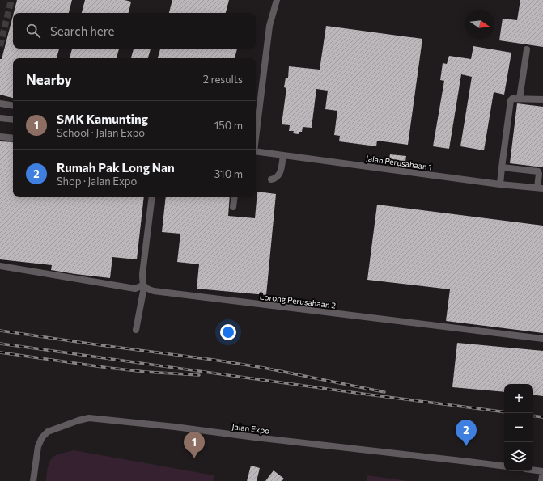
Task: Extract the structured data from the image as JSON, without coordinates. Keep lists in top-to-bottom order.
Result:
{
  "streets": {
    "street": ["Jalan Perusahaan 1", "Lorong Perusahaan 2", "Jalan Expo"]
  },
  "north": "right",
  "page": {
    "search": "Search here",
    "heading": ["Nearby", "2 results"],
    "list": [
      {
        "mark": "1",
        "name": "SMK Kamunting",
        "note": "School · Jalan Expo",
        "value": "150 m"
      },
      {
        "mark": "2",
        "name": "Rumah Pak Long Nan",
        "note": "Shop · Jalan Expo",
        "value": "310 m"
      }
    ],
    "map_buttons": ["+", "−"],
    "pins": ["2", "1"]
  }
}
